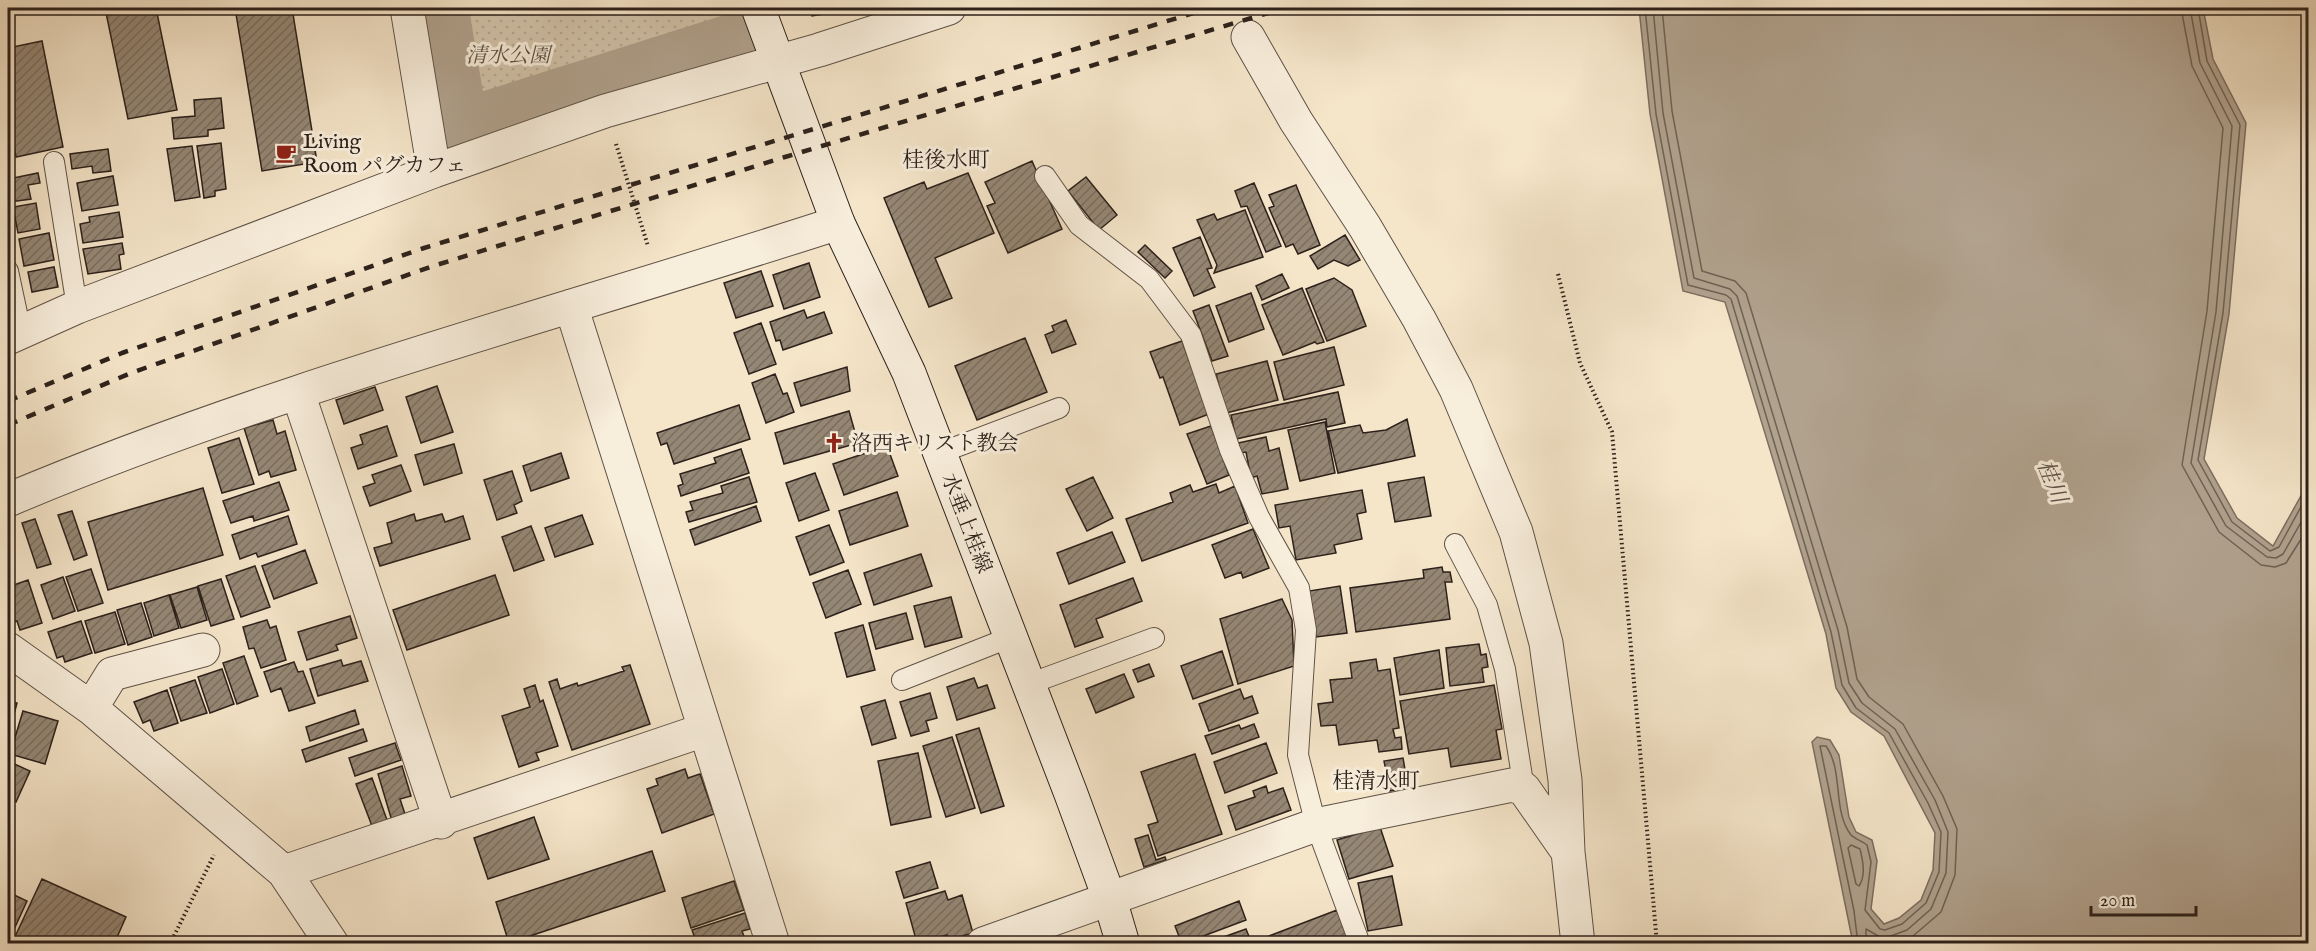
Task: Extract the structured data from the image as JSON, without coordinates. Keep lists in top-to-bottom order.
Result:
{
  "streets": {
    "street": ["水垂上桂線"]
  },
  "districts": ["桂後水町", "桂清水町"],
  "water": ["桂川"],
  "parks": ["清水公園"],
  "places": {
    "cafe": ["Living Room パグカフェ"],
    "church": ["洛西キリスト教会"]
  },
  "scale_bar": "20 m"
}
